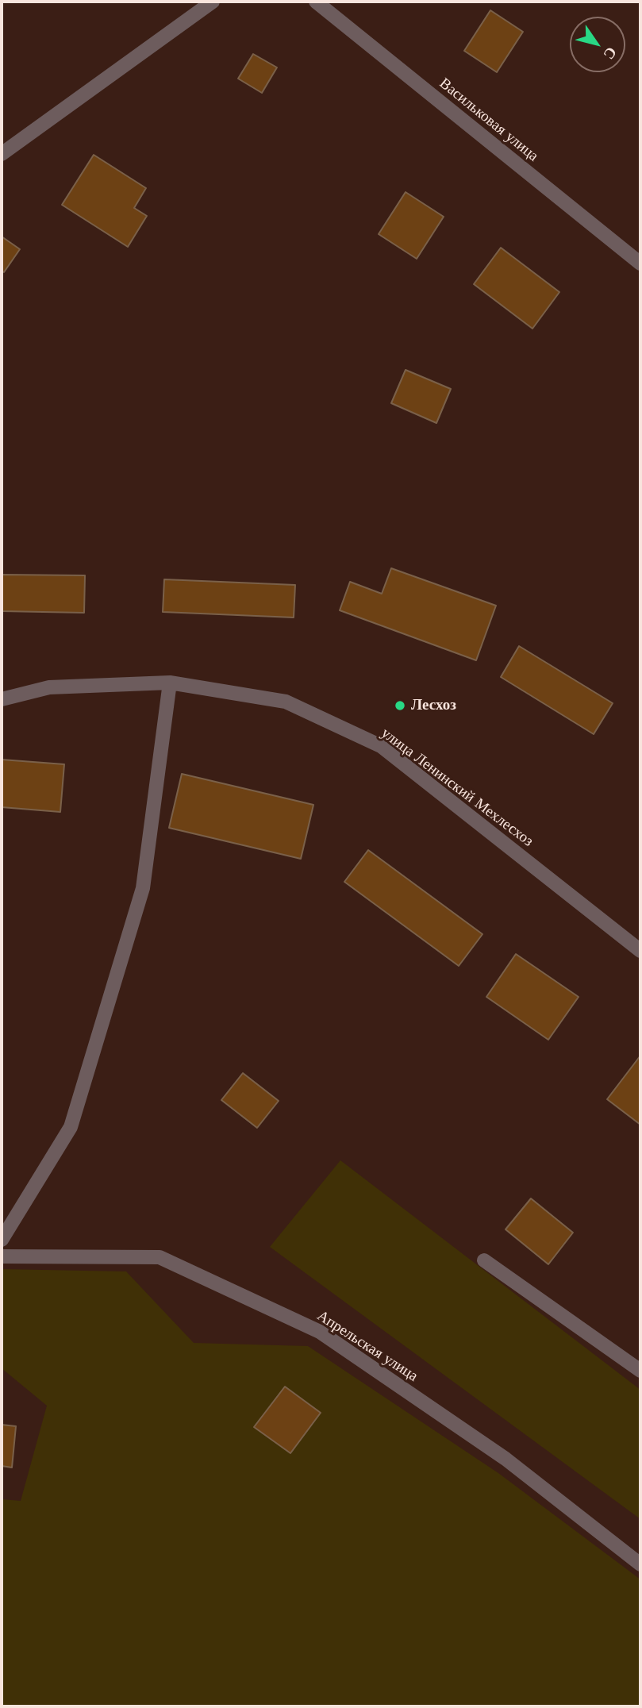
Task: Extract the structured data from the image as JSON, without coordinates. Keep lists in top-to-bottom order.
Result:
{
  "streets": {
    "street": ["Васильковая улица", "улица Ленинский Мехлесхоз", "Апрельская улица"]
  },
  "places": ["Лесхоз"],
  "north": "bottom right"
}
